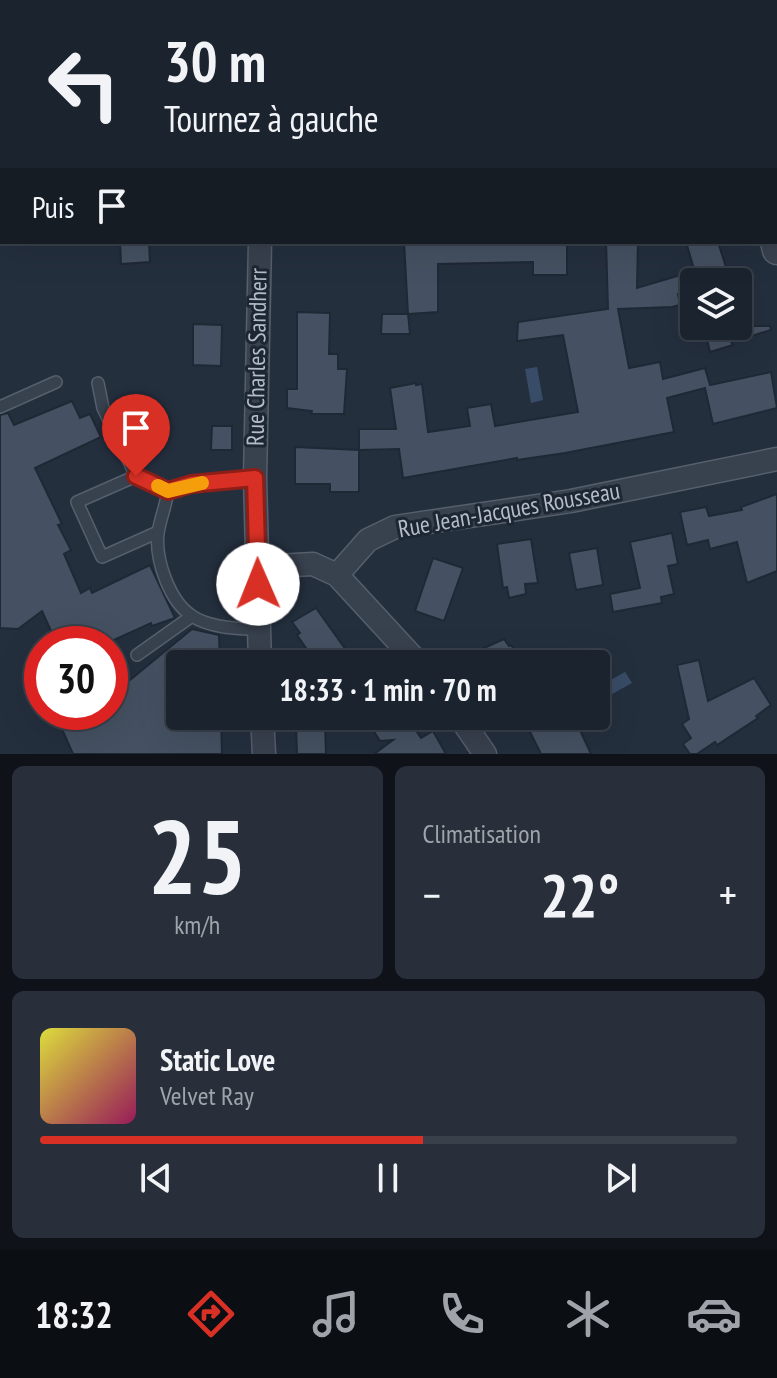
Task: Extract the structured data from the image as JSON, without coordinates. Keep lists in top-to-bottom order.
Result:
{
  "streets": {
    "street": ["Rue Charles Sandherr", "Rue Jean-Jacques Rousseau"]
  },
  "page": {
    "turn": ["30 m", "Tournez à gauche"],
    "then": "Puis",
    "limit": "30",
    "trip": "18:33 · 1 min · 70 m",
    "tile": [
      ["25", "km/h"],
      "Climatisation"
    ],
    "heat": ["−", "22°", "+"],
    "song": ["Static Love", "Velvet Ray"],
    "tabs": "18:32"
  }
}
